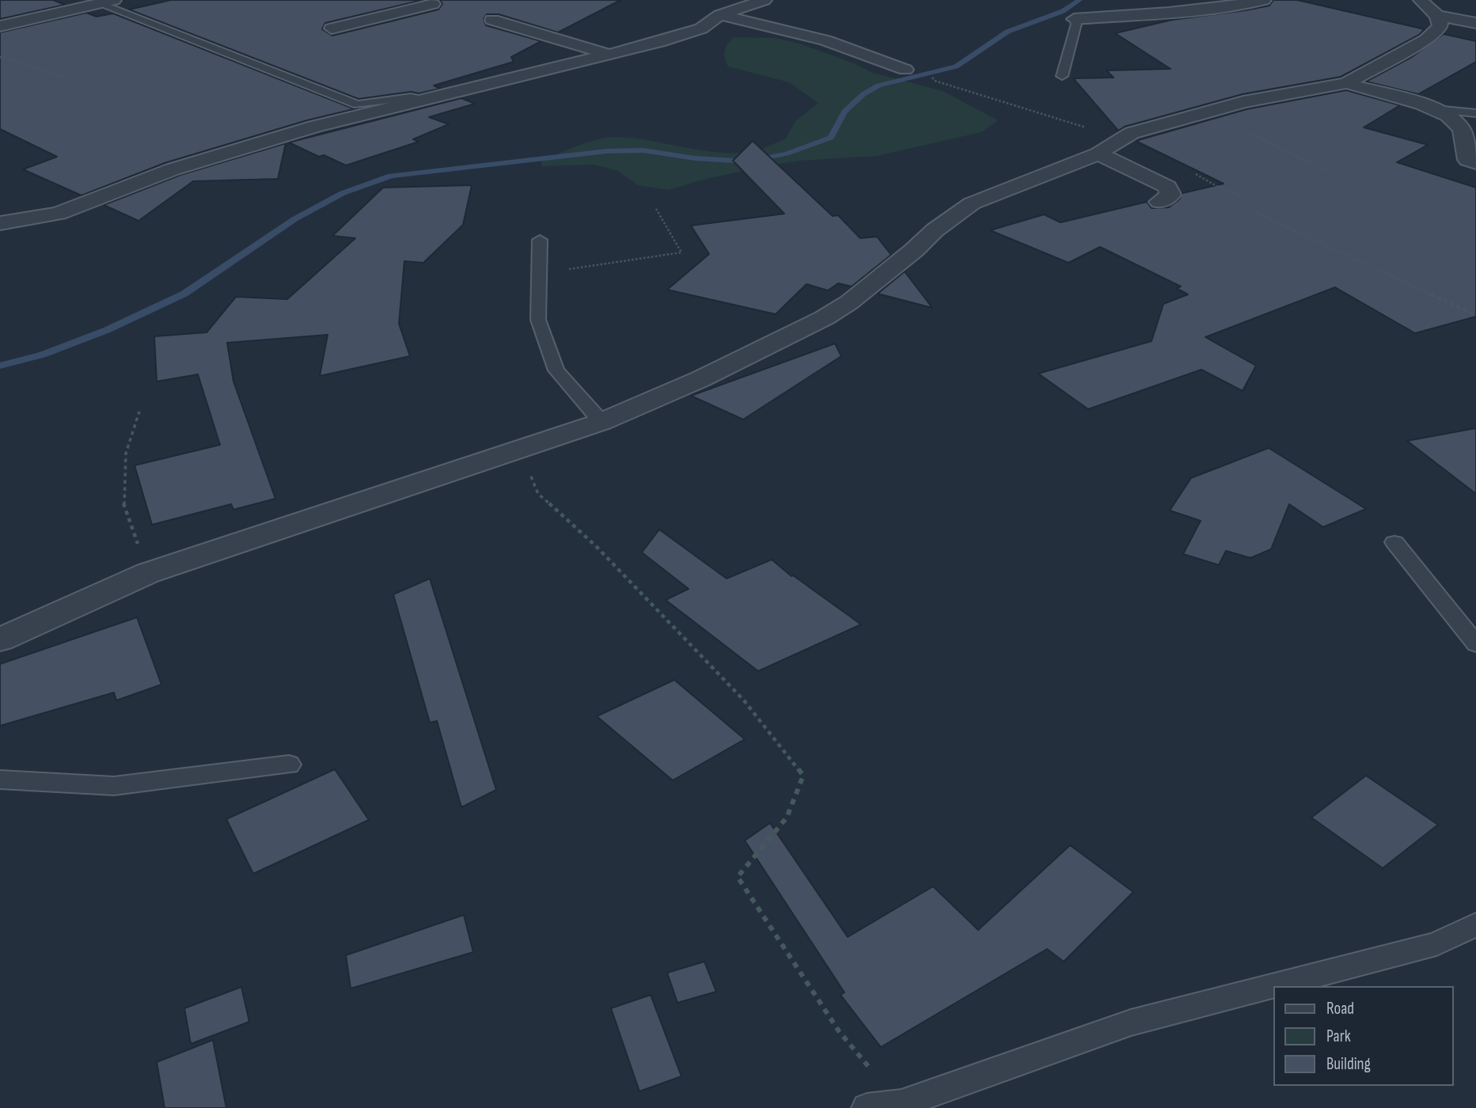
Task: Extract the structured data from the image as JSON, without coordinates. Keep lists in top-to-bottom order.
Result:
{
  "legend": ["Road", "Park", "Building"]
}
